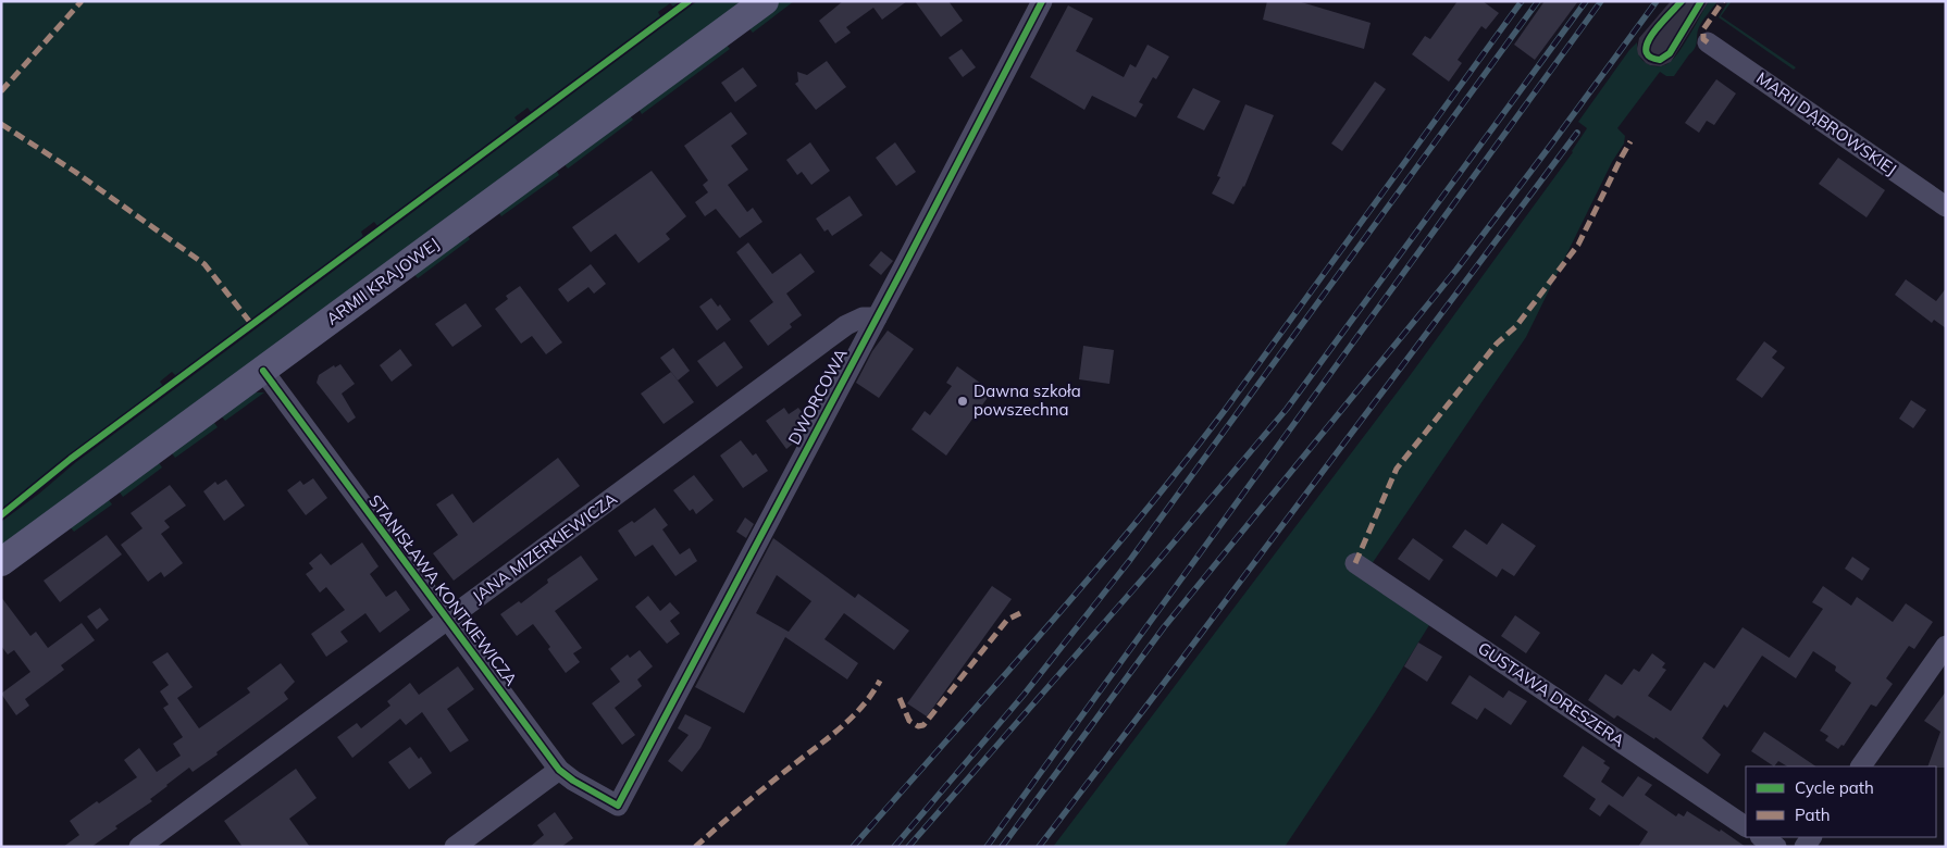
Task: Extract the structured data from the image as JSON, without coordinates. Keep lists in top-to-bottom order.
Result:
{
  "streets": {
    "main road": ["ARMII KRAJOWEJ"],
    "street": [
      "MARII DĄBROWSKIEJ",
      "DWORCOWA",
      "JANA MIZERKIEWICZA",
      "STANISŁAWA KONTKIEWICZA",
      "GUSTAWA DRESZERA"
    ]
  },
  "crossings": [
    ["ARMII KRAJOWEJ", "STANISŁAWA KONTKIEWICZA"],
    ["DWORCOWA", "JANA MIZERKIEWICZA"],
    ["DWORCOWA", "STANISŁAWA KONTKIEWICZA"],
    ["JANA MIZERKIEWICZA", "STANISŁAWA KONTKIEWICZA"]
  ],
  "places": ["Dawna szkoła powszechna"],
  "legend": ["Cycle path", "Path"]
}
